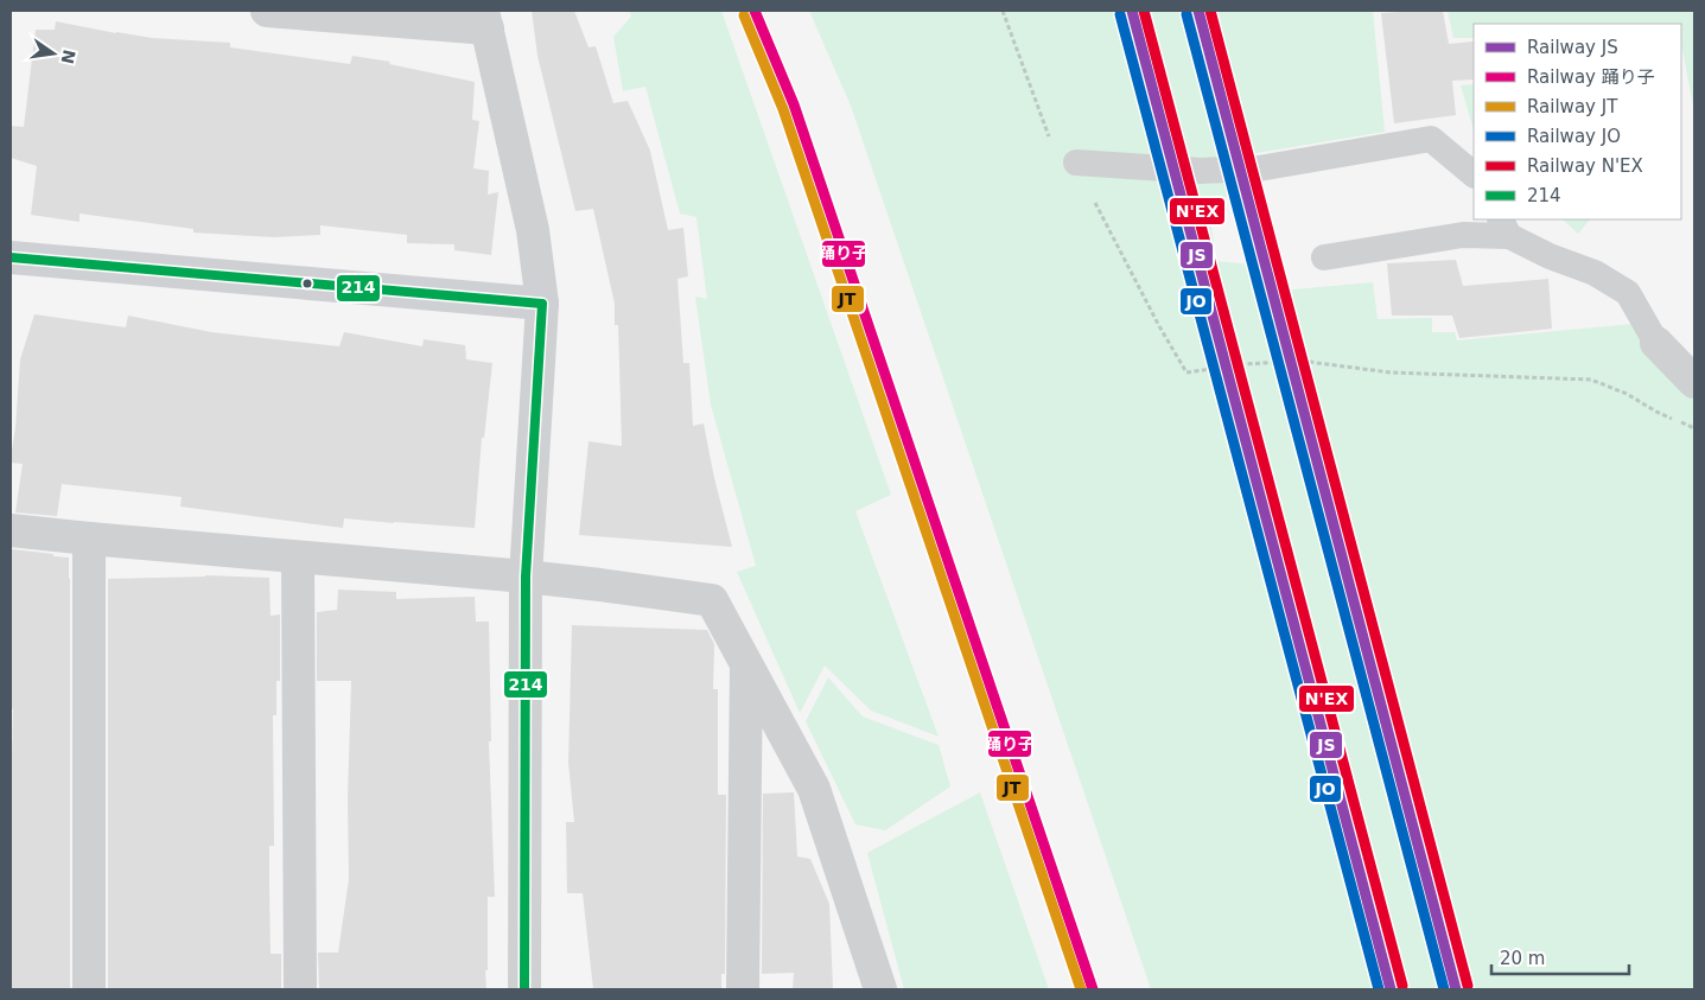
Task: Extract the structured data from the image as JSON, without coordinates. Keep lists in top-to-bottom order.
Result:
{
  "lines": [
    "rail line JS",
    "rail line 踊り子",
    "rail line N'EX",
    "rail line JO",
    "rail line JT",
    "transit line 214"
  ],
  "legend": [
    "Railway JS",
    "Railway 踊り子",
    "Railway JT",
    "Railway JO",
    "Railway N'EX",
    "214"
  ],
  "scale_bar": "20 m",
  "north": "right"
}
